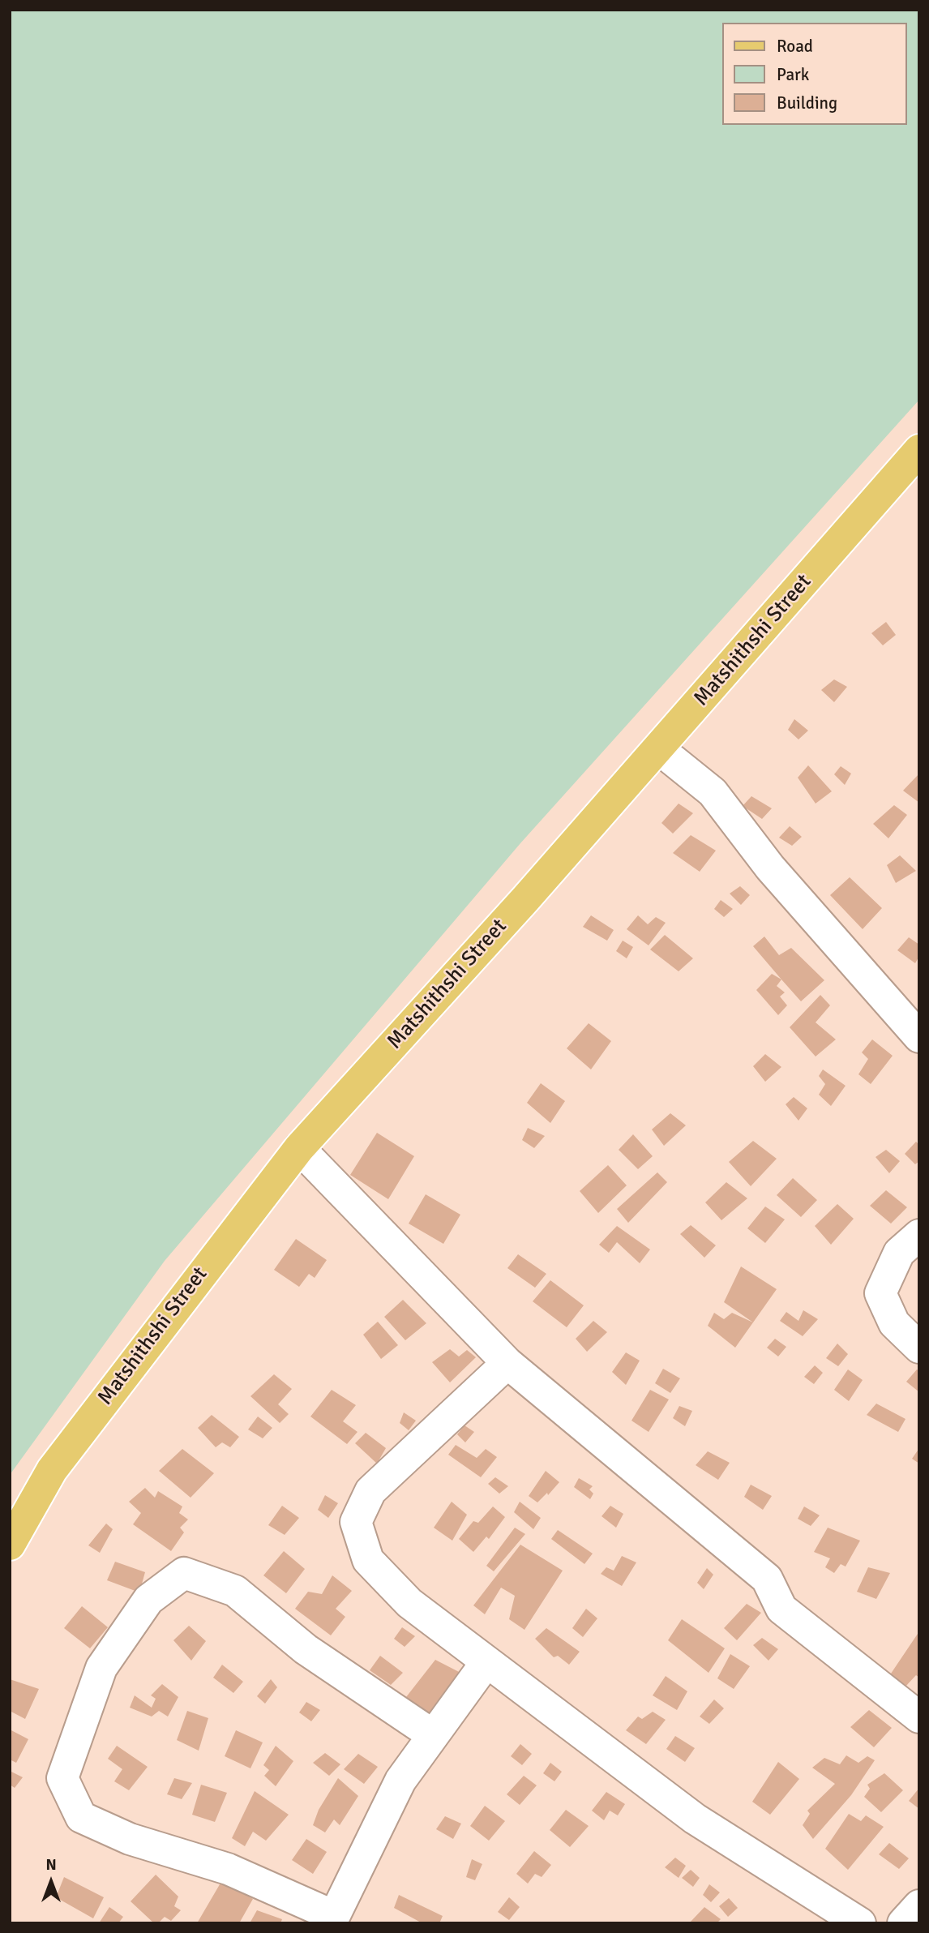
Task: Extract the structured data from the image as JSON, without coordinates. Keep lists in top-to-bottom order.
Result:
{
  "streets": {
    "main road": ["Matshithshi Street"]
  },
  "legend": ["Road", "Park", "Building"],
  "north": "top"
}
